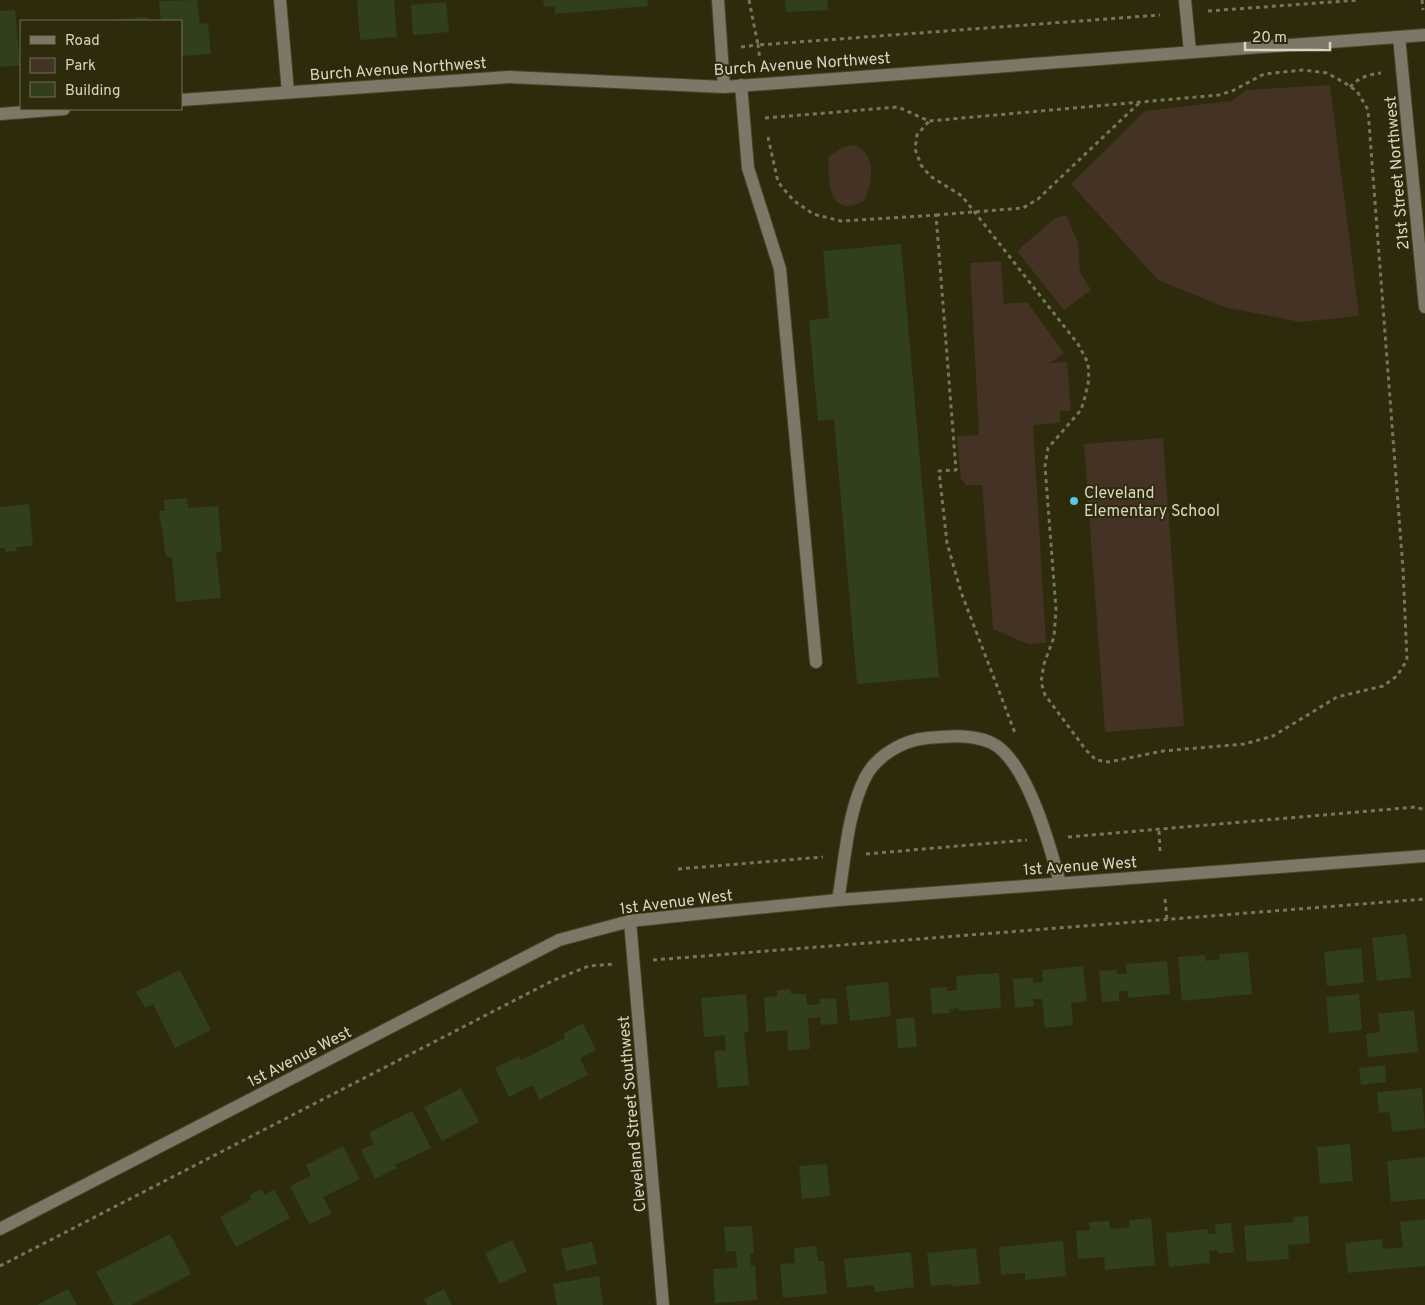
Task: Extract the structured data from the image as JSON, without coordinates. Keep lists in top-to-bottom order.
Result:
{
  "streets": {
    "street": [
      "Burch Avenue Northwest",
      "21st Street Northwest",
      "1st Avenue West",
      "Cleveland Street Southwest"
    ]
  },
  "crossings": [
    ["Burch Avenue Northwest", "21st Street Northwest"],
    ["1st Avenue West", "Cleveland Street Southwest"]
  ],
  "places": ["Cleveland Elementary School"],
  "legend": ["Road", "Park", "Building"],
  "scale_bar": "20 m"
}
